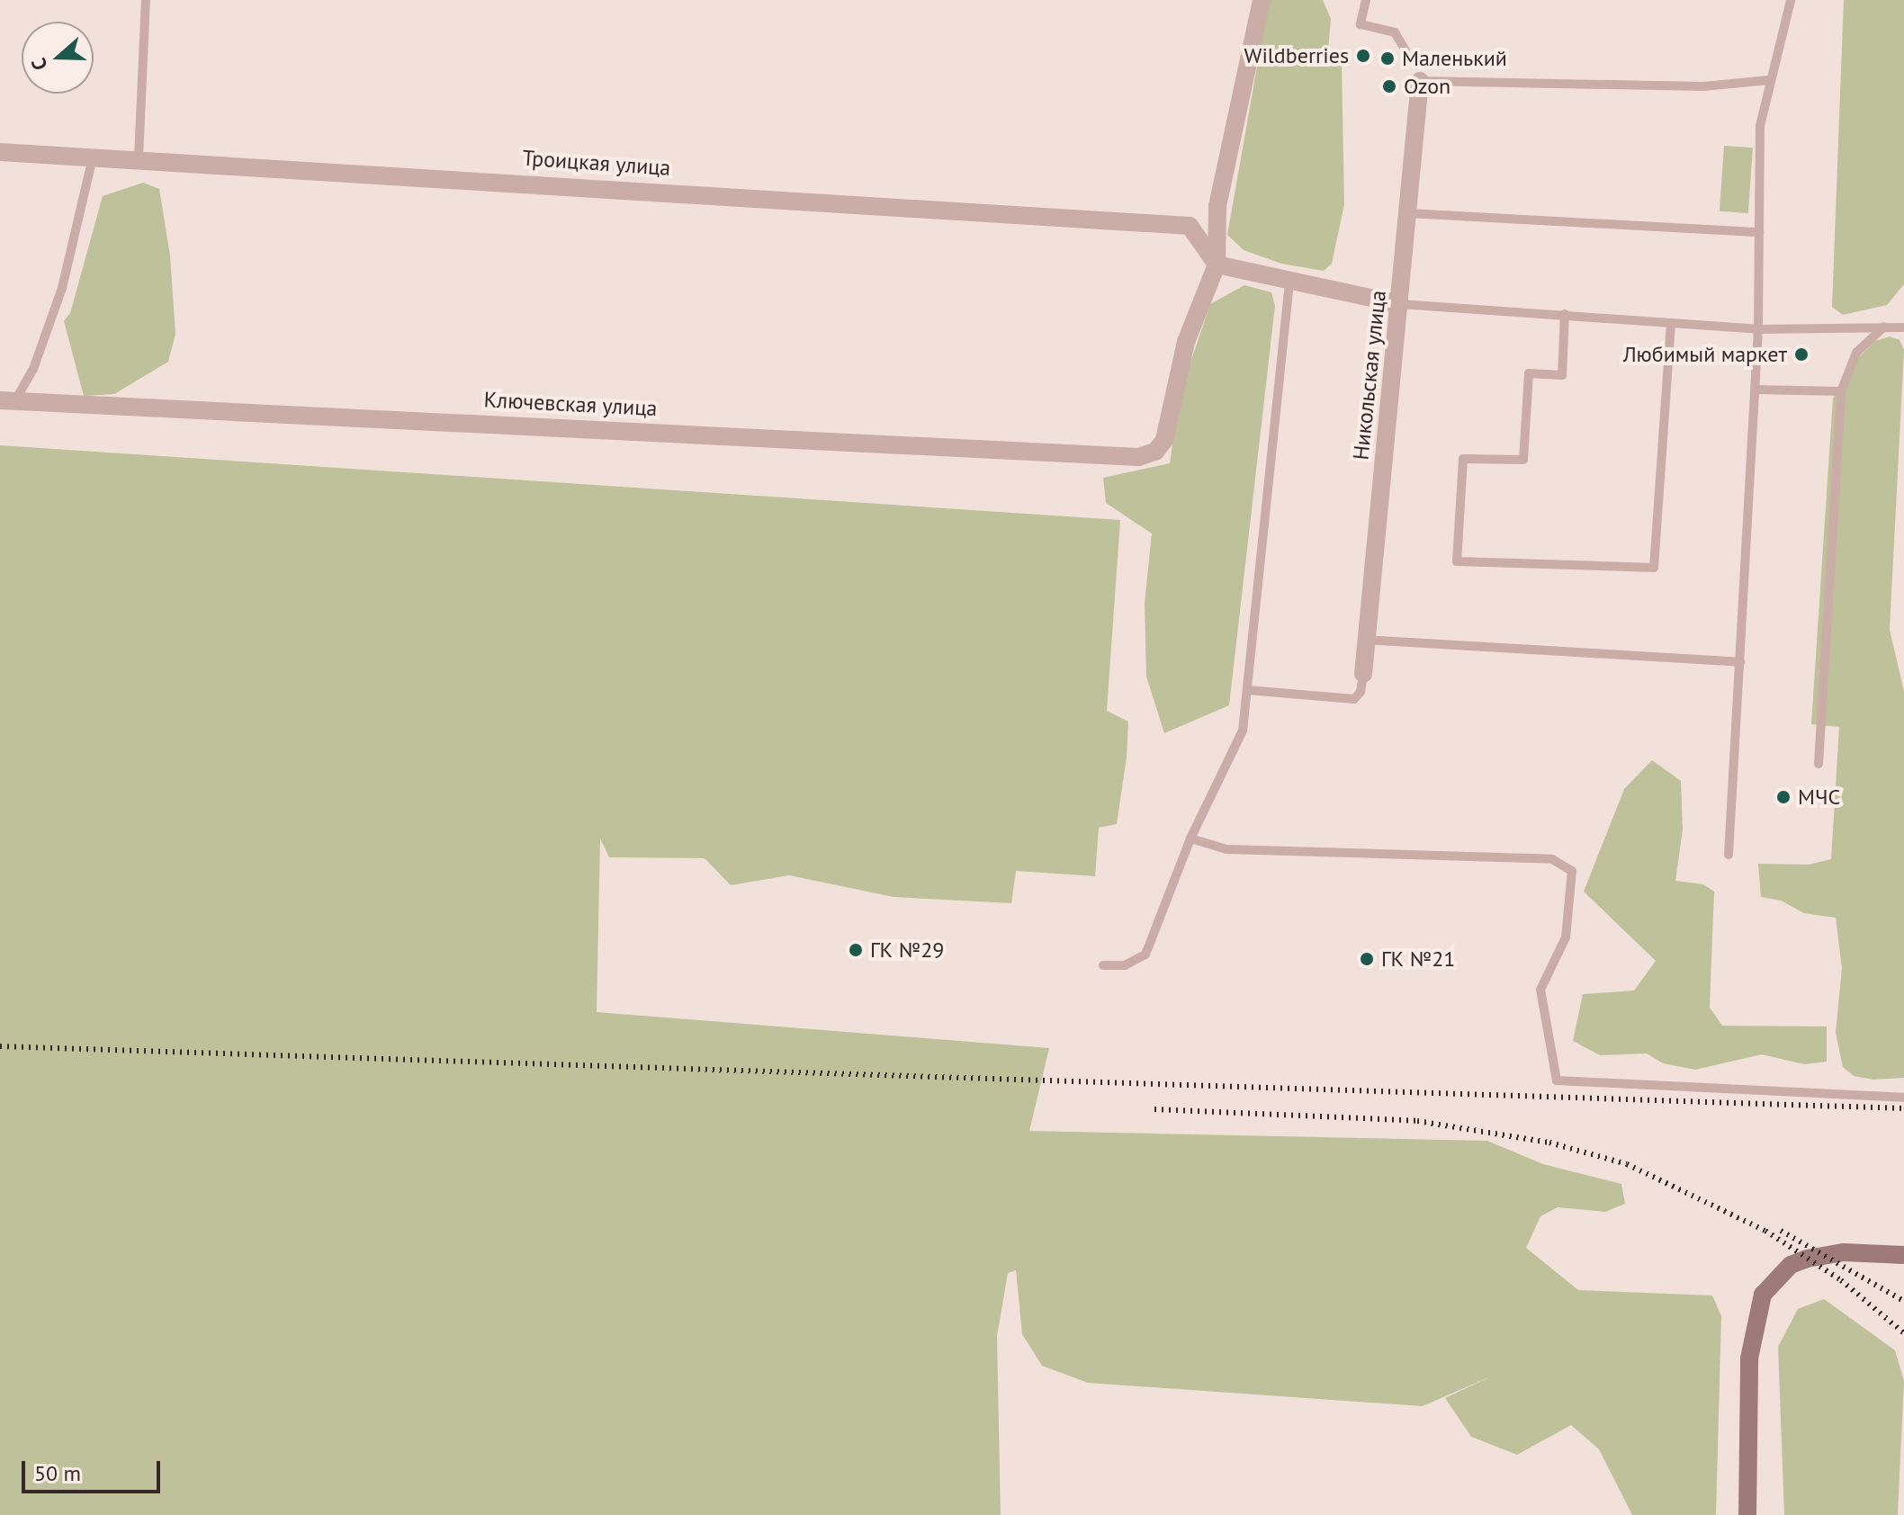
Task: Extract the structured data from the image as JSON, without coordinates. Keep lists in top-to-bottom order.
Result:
{
  "streets": {
    "street": ["Троицкая улица", "Никольская улица", "Ключевская улица"]
  },
  "crossings": [
    ["Троицкая улица", "Ключевская улица"]
  ],
  "places": [
    "Wildberries",
    "Маленький",
    "Ozon",
    "Любимый маркет",
    "МЧС",
    "ГК №29",
    "ГК №21"
  ],
  "scale_bar": "50 m",
  "north": "left"
}
